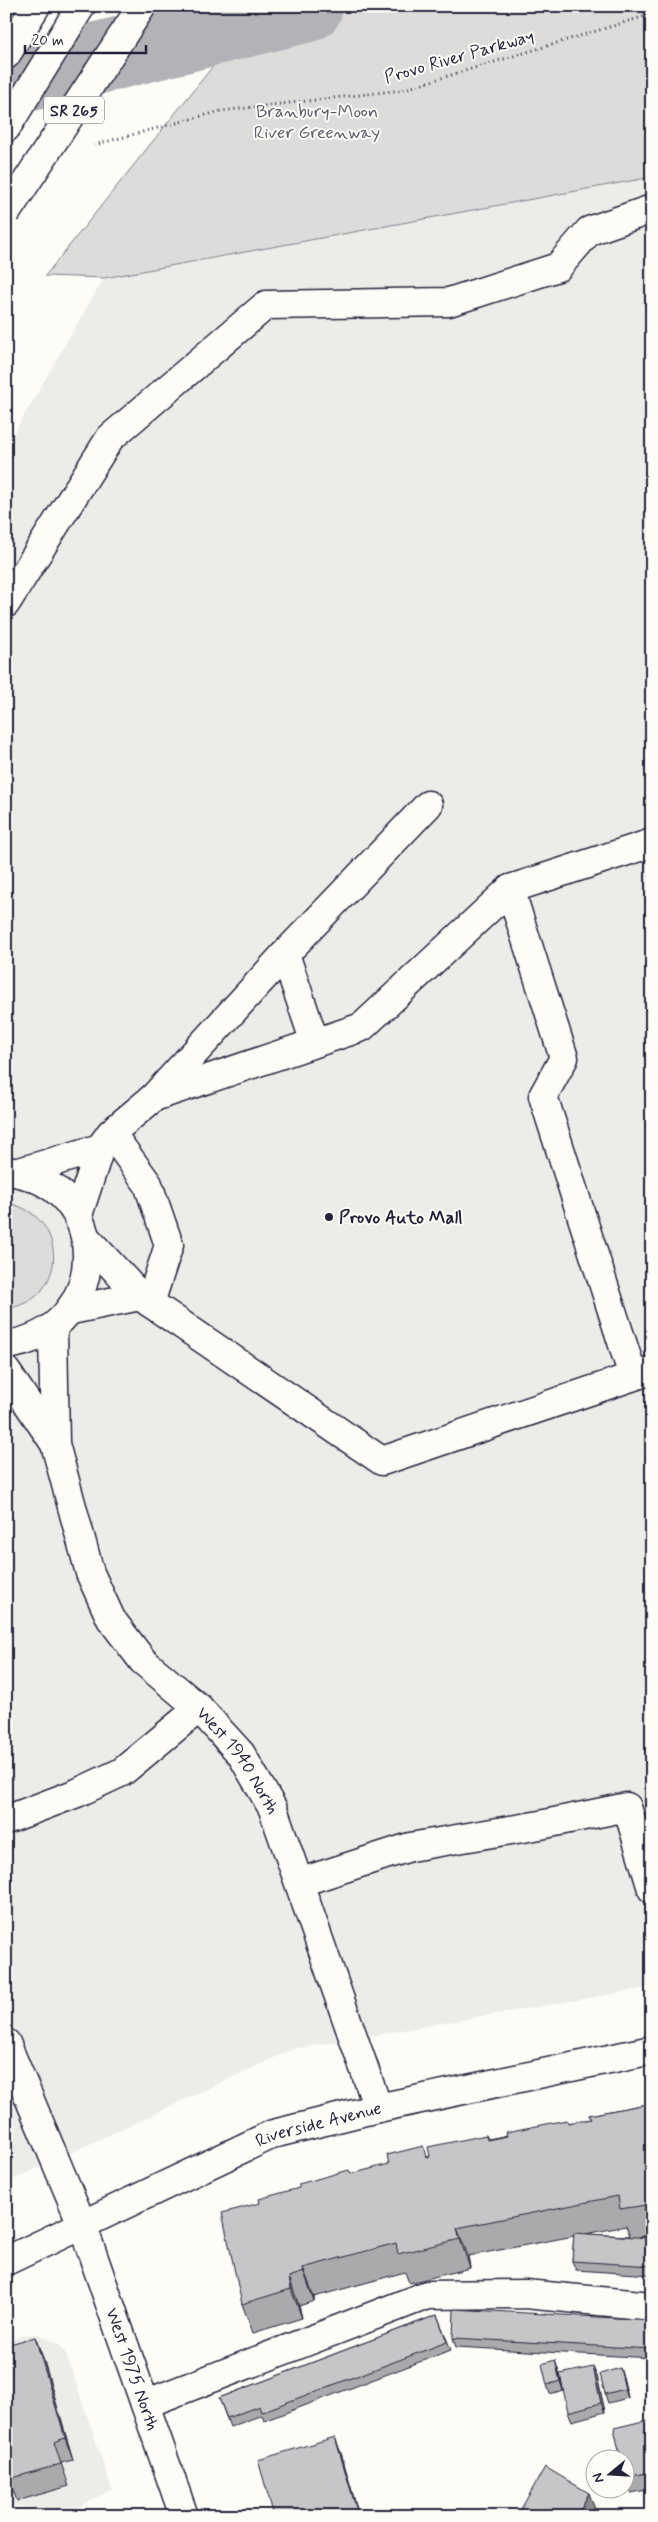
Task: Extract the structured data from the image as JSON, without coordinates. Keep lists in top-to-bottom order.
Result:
{
  "streets": {
    "street": [
      "SR 265",
      "West 1940 North",
      "Riverside Avenue",
      "West 1975 North"
    ],
    "path": ["Provo River Parkway"]
  },
  "crossings": [
    ["West 1940 North", "Riverside Avenue"],
    ["Riverside Avenue", "West 1975 North"]
  ],
  "parks": ["Branbury-Moon River Greenway"],
  "places": ["Provo Auto Mall"],
  "scale_bar": "20 m",
  "north": "left"
}
